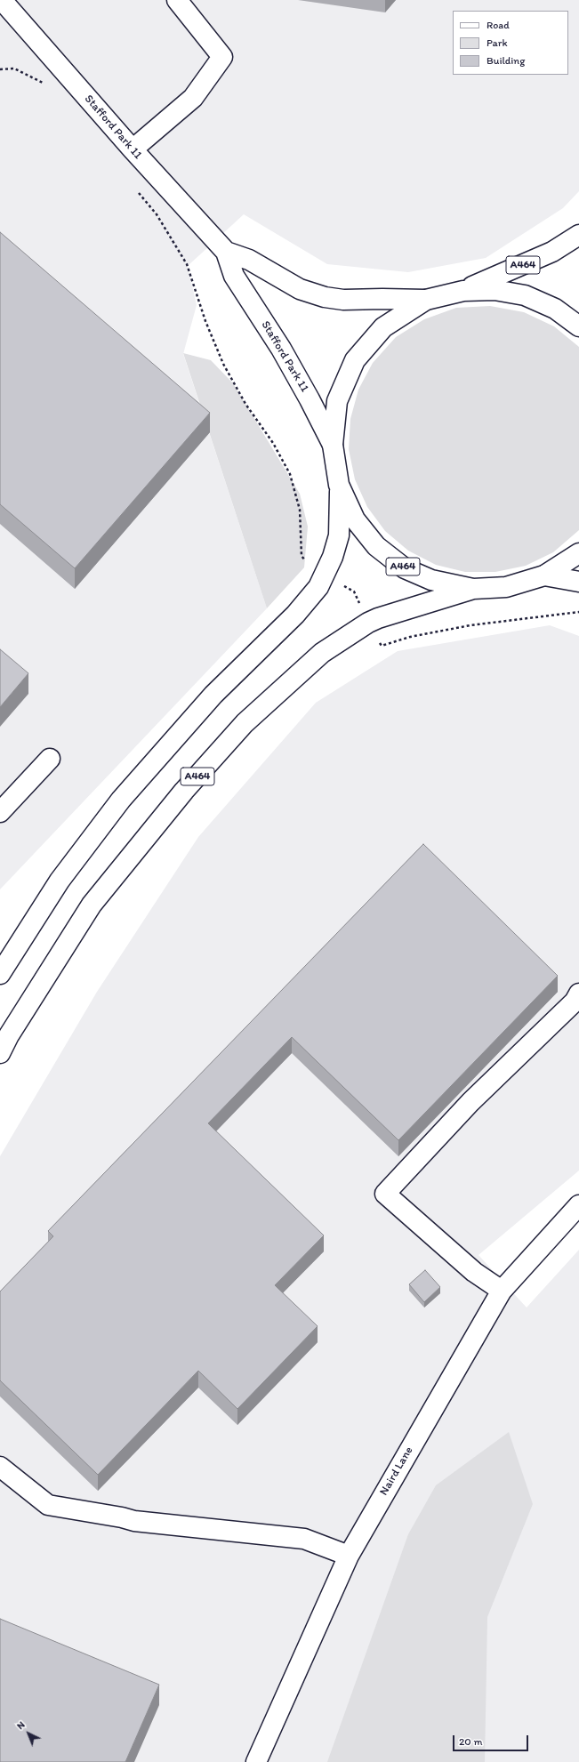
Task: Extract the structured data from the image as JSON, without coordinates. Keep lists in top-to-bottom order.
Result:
{
  "streets": {
    "main road": ["Stafford Park 11", "A464", "Naird Lane"]
  },
  "crossings": [
    ["Stafford Park 11", "A464"]
  ],
  "legend": ["Road", "Park", "Building"],
  "scale_bar": "20 m",
  "north": "top left"
}
